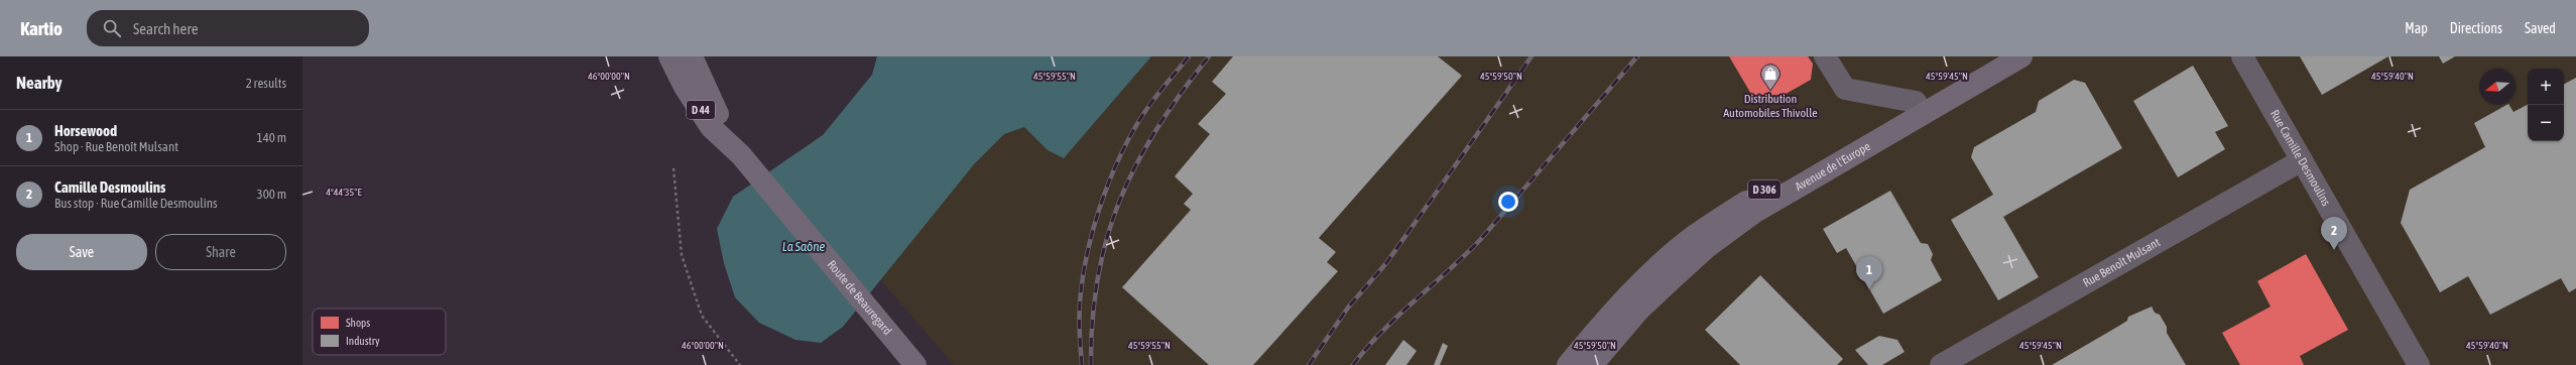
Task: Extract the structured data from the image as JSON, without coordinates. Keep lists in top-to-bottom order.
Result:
{
  "streets": {
    "main road": [
      "D 44",
      "Avenue de l'Europe",
      "D 306",
      "Route de Beauregard"
    ],
    "street": ["Rue Camille Desmoulins", "Rue Benoît Mulsant"]
  },
  "crossings": [
    ["Rue Camille Desmoulins", "Rue Benoît Mulsant"]
  ],
  "water": ["La Saône"],
  "places": {
    "shop": ["Distribution Automobiles Thivolle"]
  },
  "legend": ["Shops", "Industry"],
  "north": "left",
  "page": {
    "header": "Kartio",
    "search": "Search here",
    "nav": ["Map", "Directions", "Saved"],
    "heading": ["Nearby", "2 results"],
    "map_buttons": ["+", "−"],
    "list": [
      {
        "mark": "1",
        "name": "Horsewood",
        "note": "Shop · Rue Benoît Mulsant",
        "value": "140 m"
      },
      {
        "mark": "2",
        "name": "Camille Desmoulins",
        "note": "Bus stop · Rue Camille Desmoulins",
        "value": "300 m"
      }
    ],
    "pins": ["2", "1"],
    "buttons": ["Save", "Share"]
  },
  "coordinates": [
    "45°59'45\"N",
    "46°00'00\"N",
    "45°59'55\"N",
    "45°59'50\"N",
    "45°59'40\"N",
    "4°44'35\"E"
  ]
}
